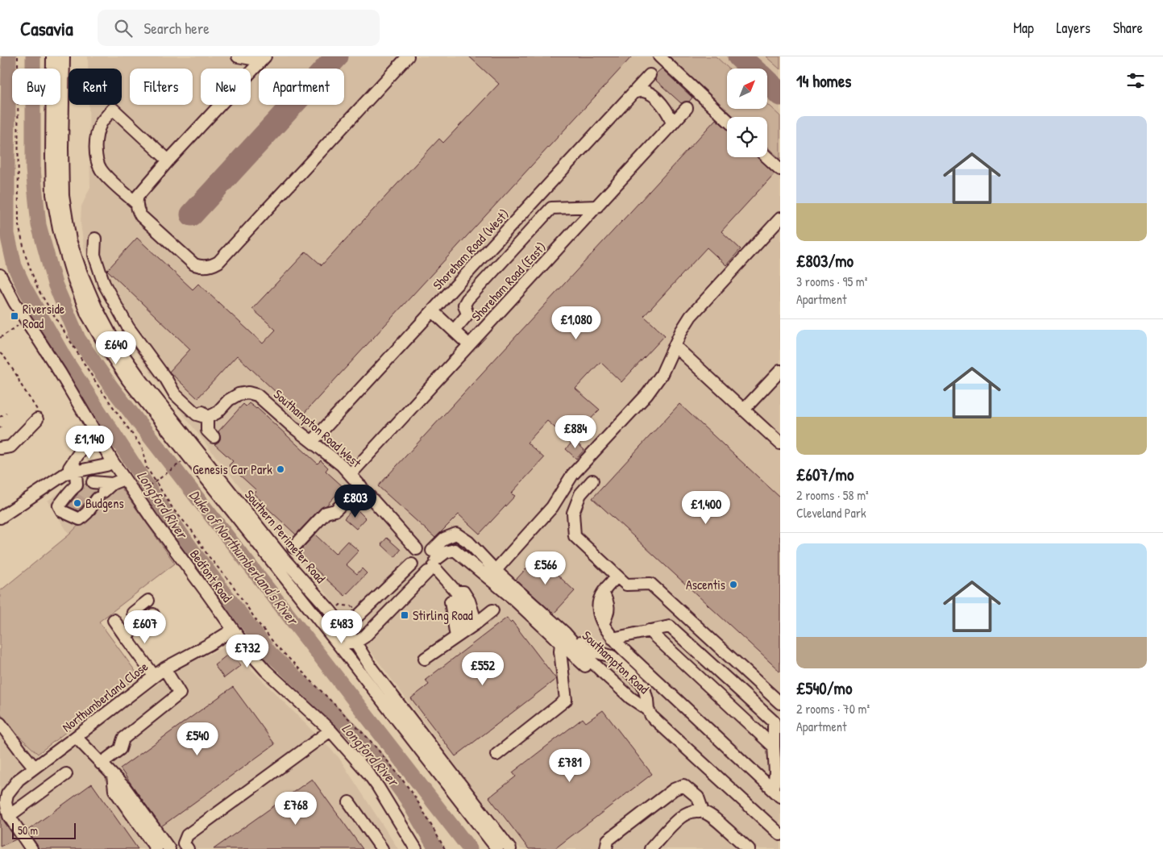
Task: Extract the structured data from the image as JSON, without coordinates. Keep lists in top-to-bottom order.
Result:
{
  "streets": {
    "street": [
      "Shoreham Road (West)",
      "Shoreham Road (East)",
      "Southampton Road West",
      "Southern Perimeter Road",
      "Bedfont Road",
      "Southampton Road",
      "Northumberland Close"
    ]
  },
  "crossings": [
    ["Shoreham Road (West)", "Southampton Road West"],
    ["Shoreham Road (East)", "Southampton Road West"],
    ["Bedfont Road", "Northumberland Close"]
  ],
  "water": ["Longford River", "Duke of Northumberland's River"],
  "places": {
    "transit": ["Riverside Road", "Stirling Road"],
    "other": ["Genesis Car Park", "Budgens", "Ascentis"]
  },
  "scale_bar": "50 m",
  "north": "top right",
  "page": {
    "header": "Casavia",
    "search": "Search here",
    "nav": ["Map", "Layers", "Share"],
    "heading": "14 homes",
    "chip": [
      "Buy",
      "Rent",
      "Filters",
      "New",
      "Apartment"
    ],
    "list": [
      {
        "name": "£803/mo",
        "note": "3 rooms · 95 m² · Apartment"
      },
      {
        "name": "£607/mo",
        "note": "2 rooms · 58 m² · Cleveland Park"
      },
      {
        "name": "£540/mo",
        "note": "2 rooms · 70 m² · Apartment"
      }
    ],
    "price": [
      "£1,080",
      "£640",
      "£884",
      "£1,140",
      "£803",
      "£1,400",
      "£566",
      "£607",
      "£483",
      "£732",
      "£552",
      "£540",
      "£781",
      "£768"
    ],
    "scale": "50 m"
  }
}
